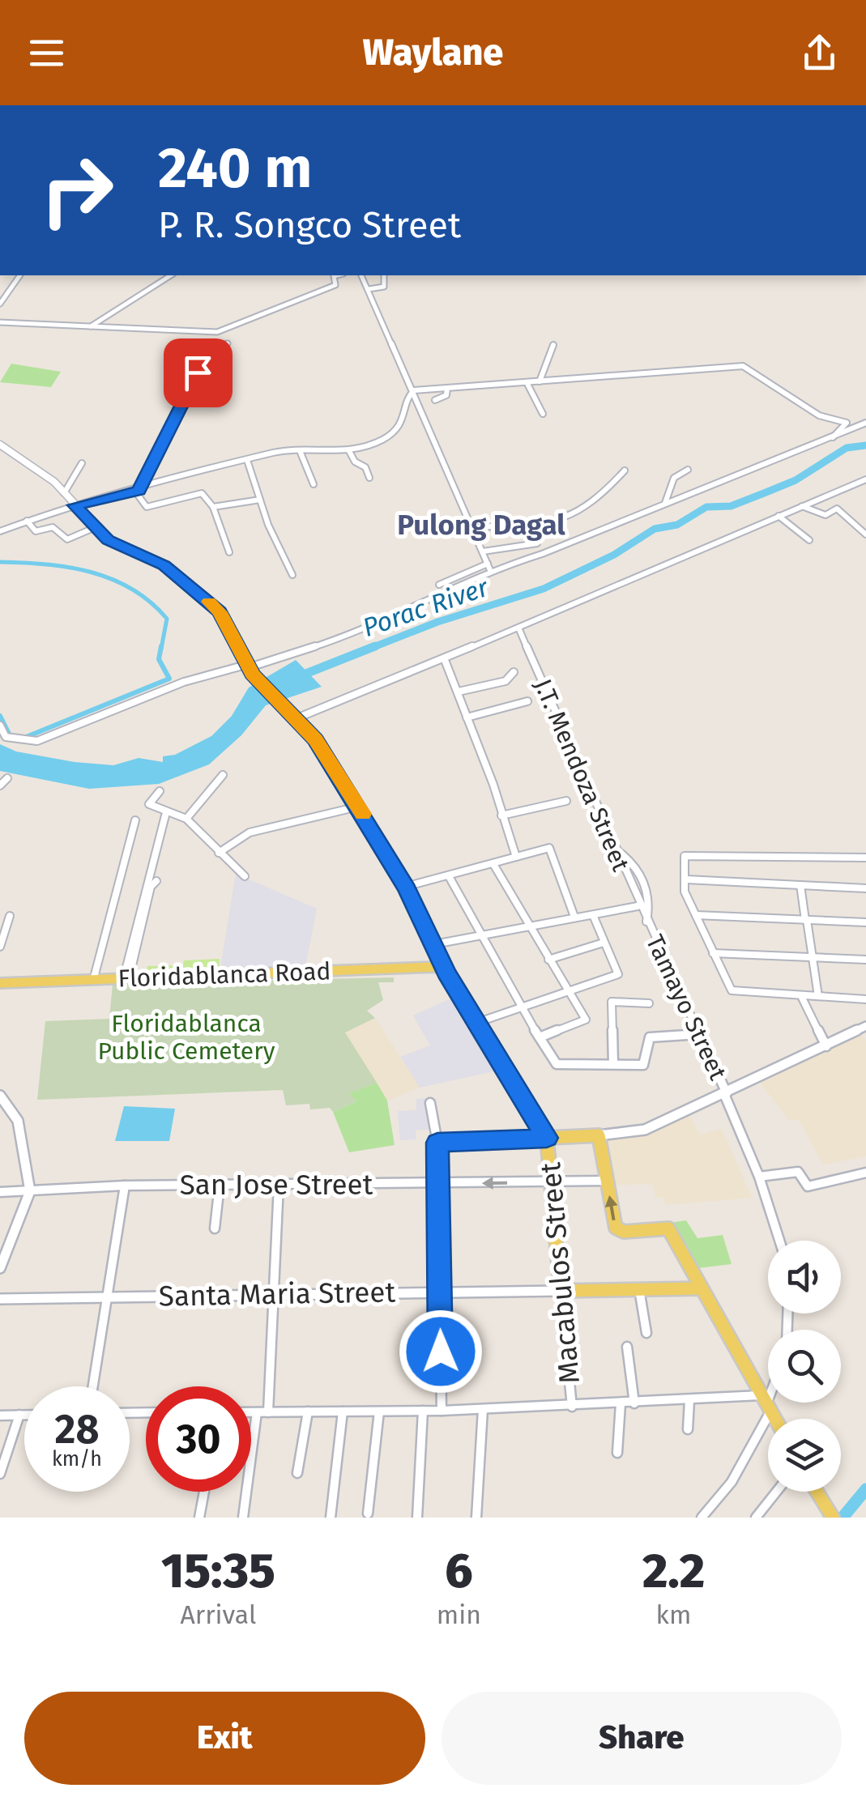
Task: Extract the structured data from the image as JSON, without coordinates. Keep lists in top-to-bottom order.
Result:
{
  "streets": {
    "main road": ["Floridablanca Road", "Macabulos Street", "Santa Maria Street"],
    "street": ["J.T. Mendoza Street", "Tamayo Street", "San Jose Street"]
  },
  "crossings": [
    ["J.T. Mendoza Street", "Tamayo Street"],
    ["Floridablanca Road", "Macabulos Street"],
    ["San Jose Street", "Macabulos Street"],
    ["Macabulos Street", "Santa Maria Street"]
  ],
  "districts": ["Pulong Dagal"],
  "water": ["Porac River"],
  "parks": ["Floridablanca Public Cemetery"],
  "page": {
    "header": "Waylane",
    "turn": ["240 m", "P. R. Songco Street"],
    "speed": "28 km/h",
    "limit": "30",
    "eta": [
      "15:35",
      "Arrival",
      "6",
      "min",
      "2.2",
      "km"
    ],
    "buttons": ["Exit", "Share"]
  }
}
